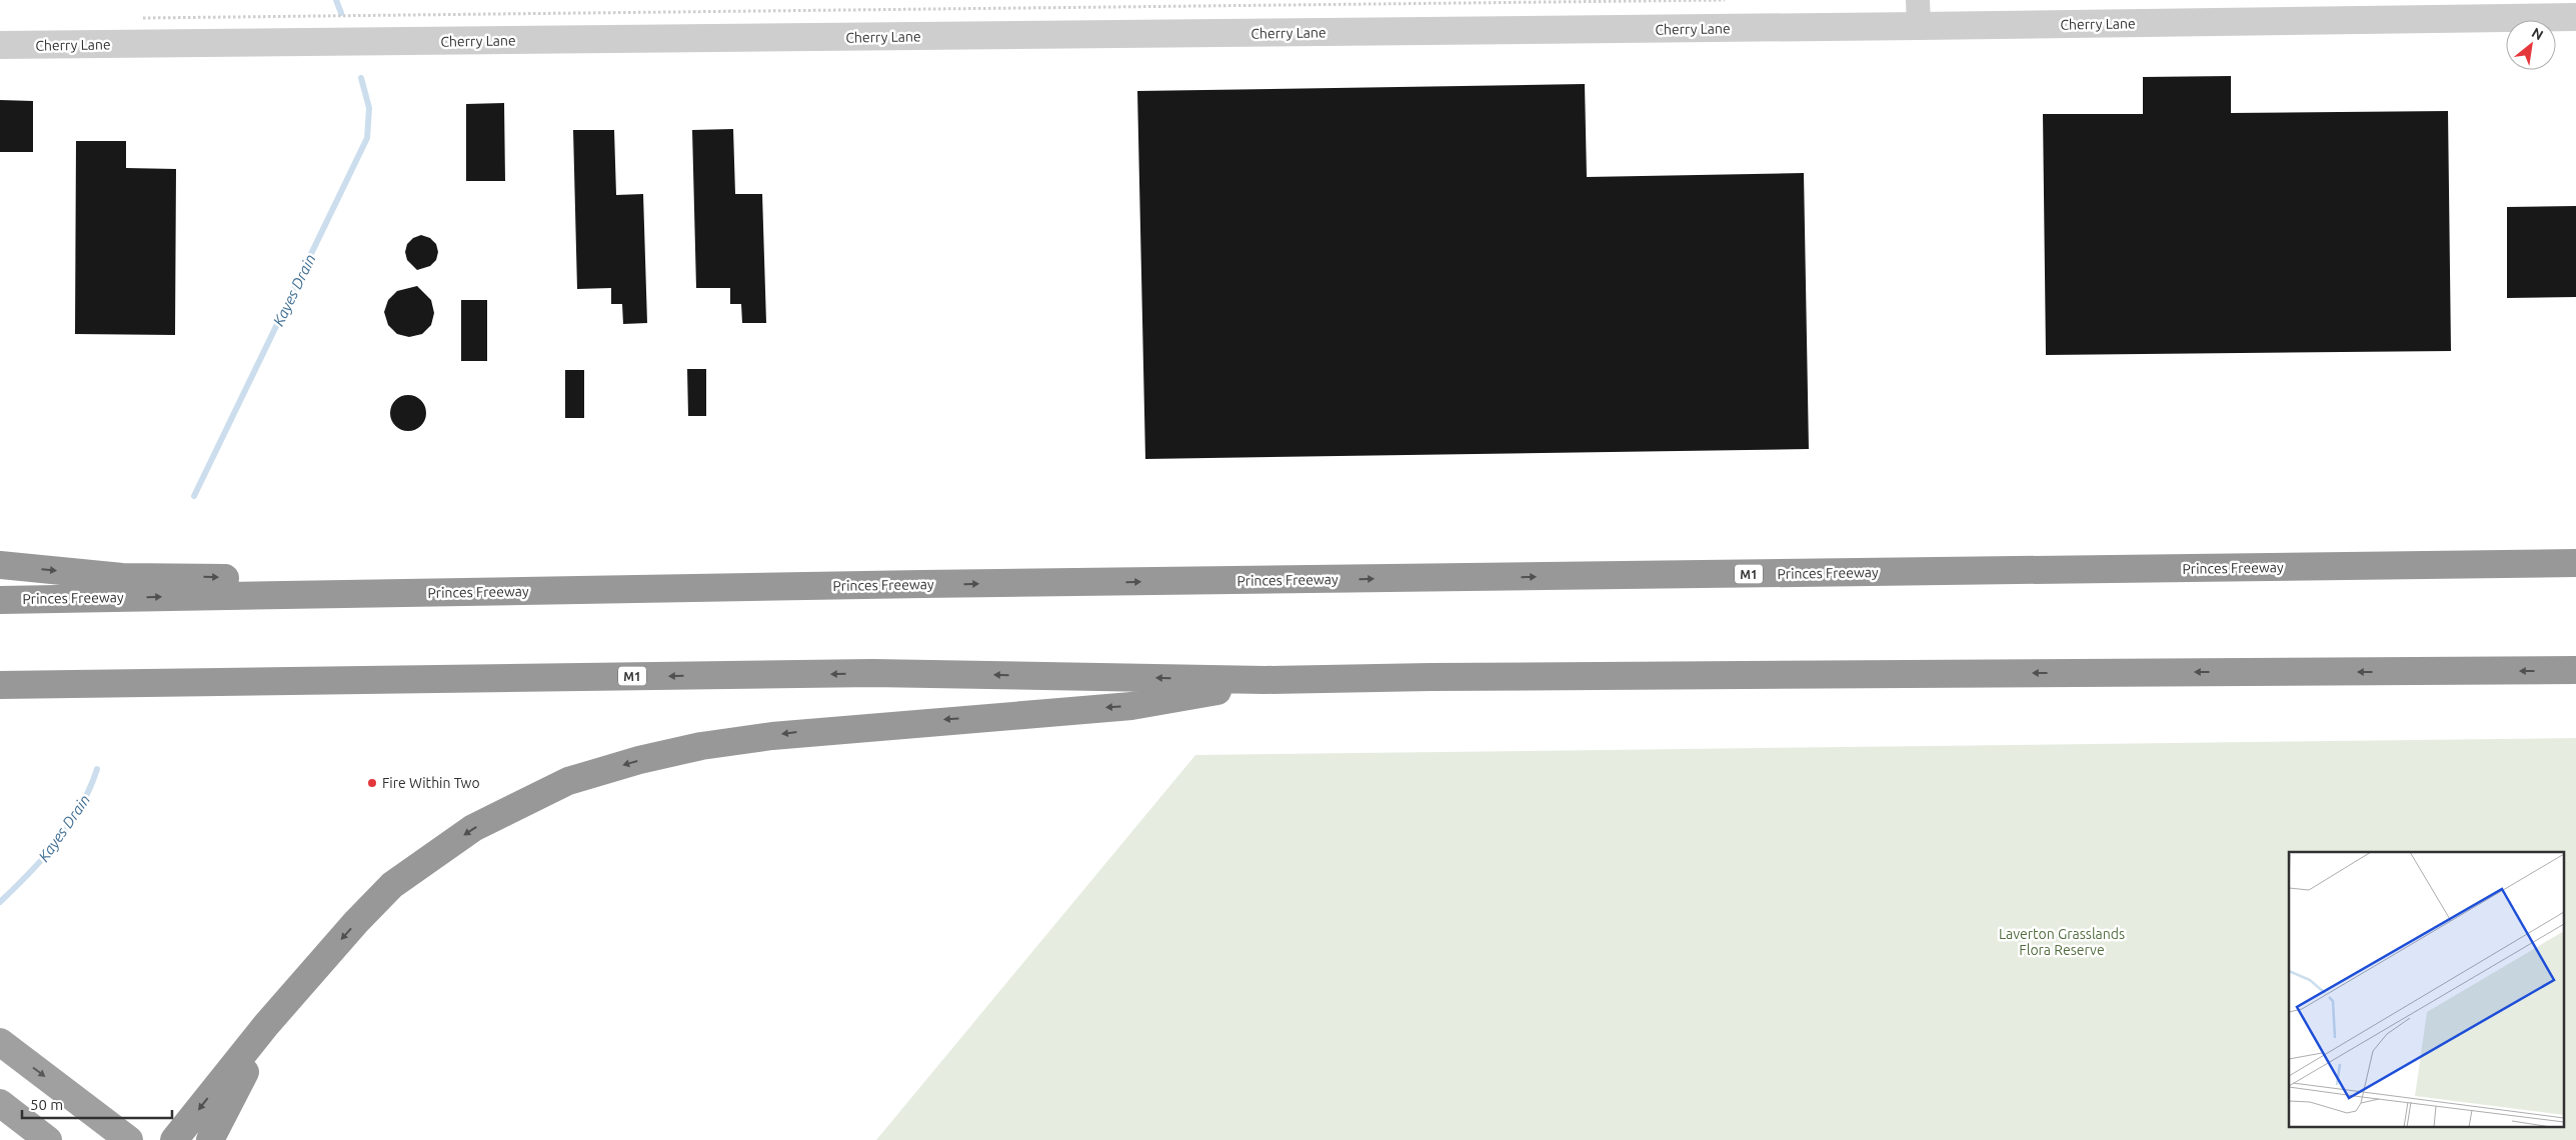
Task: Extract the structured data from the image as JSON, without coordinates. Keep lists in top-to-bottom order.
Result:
{
  "streets": {
    "highway": ["Princes Freeway", "M1"],
    "street": ["Cherry Lane"]
  },
  "water": ["Kayes Drain"],
  "parks": ["Laverton Grasslands Flora Reserve"],
  "places": ["Fire Within Two"],
  "scale_bar": "50 m",
  "north": "top right"
}
